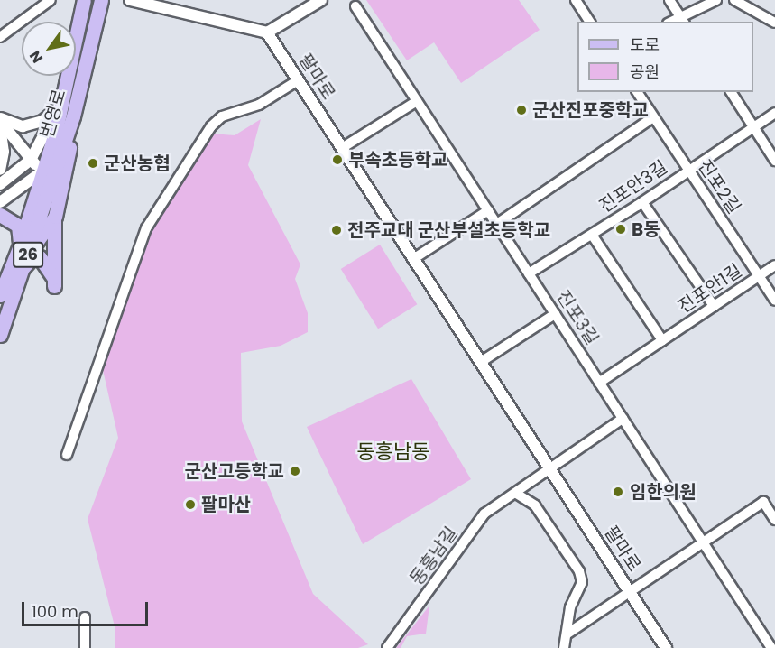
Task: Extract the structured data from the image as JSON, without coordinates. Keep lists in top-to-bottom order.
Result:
{
  "streets": {
    "main road": ["번영로", "26"],
    "street": [
      "팔마로",
      "진포안3길",
      "진포2길",
      "진포안1길",
      "진포3길",
      "동흥남길"
    ]
  },
  "crossings": [
    ["팔마로", "동흥남길"],
    ["번영로", "26"],
    ["진포안3길", "진포2길"],
    ["진포안3길", "진포안1길"],
    ["진포안3길", "진포3길"],
    ["진포2길", "진포안1길"],
    ["진포안1길", "진포3길"]
  ],
  "districts": ["동흥남동"],
  "places": [
    "군산진포중학교",
    "부속초등학교",
    "군산농협",
    "B동",
    "전주교대 군산부설초등학교",
    "군산고등학교",
    "임한의원",
    "팔마산"
  ],
  "legend": ["도로", "공원"],
  "scale_bar": "100 m",
  "north": "bottom left"
}
